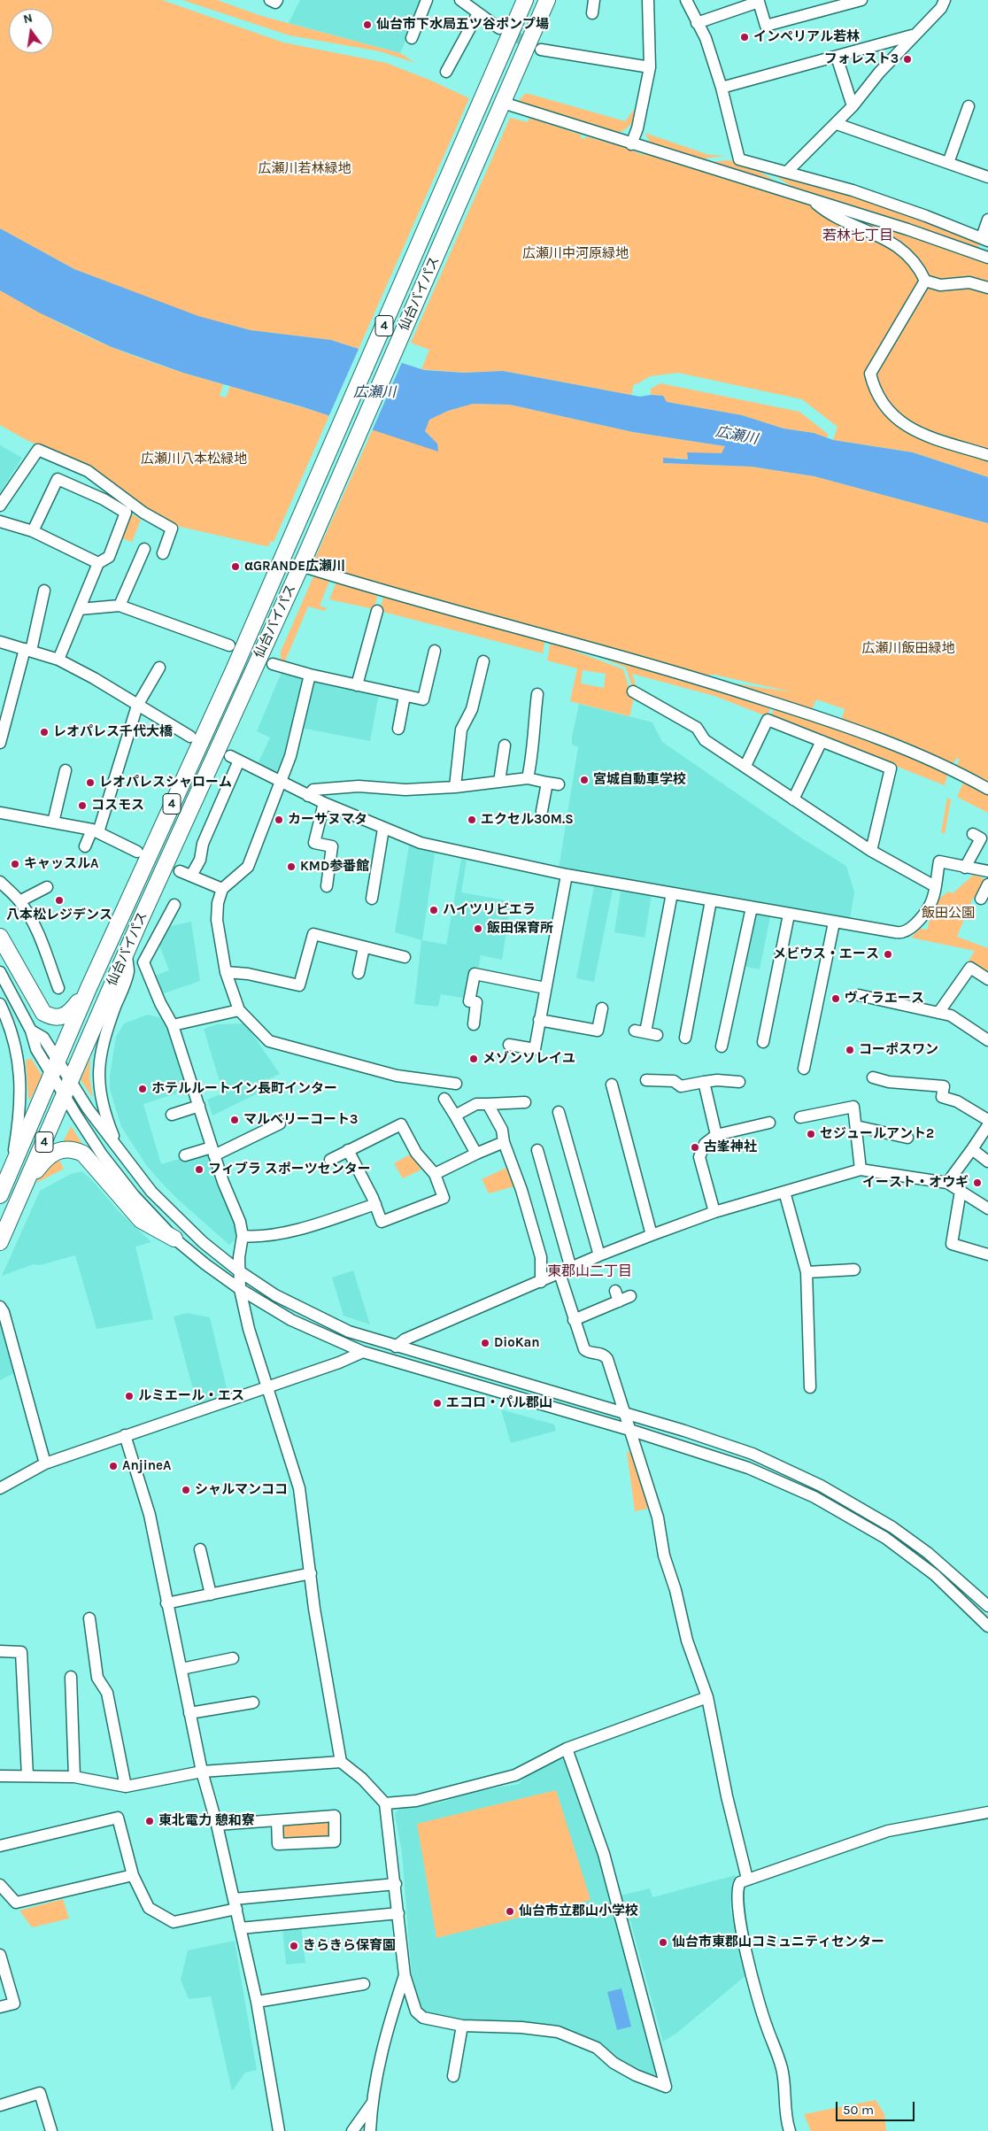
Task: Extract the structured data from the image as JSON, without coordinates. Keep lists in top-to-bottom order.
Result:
{
  "streets": {
    "highway": ["仙台バイパス", "4"]
  },
  "districts": ["若林七丁目", "東郡山二丁目"],
  "water": ["広瀬川"],
  "parks": [
    "広瀬川若林緑地",
    "広瀬川中河原緑地",
    "広瀬川八本松緑地",
    "広瀬川飯田緑地",
    "飯田公園"
  ],
  "places": [
    "仙台市下水局五ツ谷ポンプ場",
    "インペリアル若林",
    "フォレスト3",
    "αGRANDE広瀬川",
    "レオパレス千代大橋",
    "宮城自動車学校",
    "レオパレスシャローム",
    "コスモス",
    "カーサヌマタ",
    "エクセル30M.S",
    "キャッスルA",
    "KMD参番館",
    "八本松レジデンス",
    "ハイツリビエラ",
    "飯田保育所",
    "メビウス・エース",
    "ヴィラエース",
    "コーポスワン",
    "メゾンソレイユ",
    "ホテルルートイン長町インター",
    "マルベリーコート3",
    "セジュールアント2",
    "古峯神社",
    "フィブラ スポーツセンター",
    "イースト・オウギ",
    "DioKan",
    "ルミエール・エス",
    "エコロ・パル郡山",
    "AnjineA",
    "シャルマンココ",
    "東北電力 憩和寮",
    "仙台市立郡山小学校",
    "仙台市東郡山コミュニティセンター",
    "きらきら保育園"
  ],
  "scale_bar": "50 m",
  "north": "top"
}
